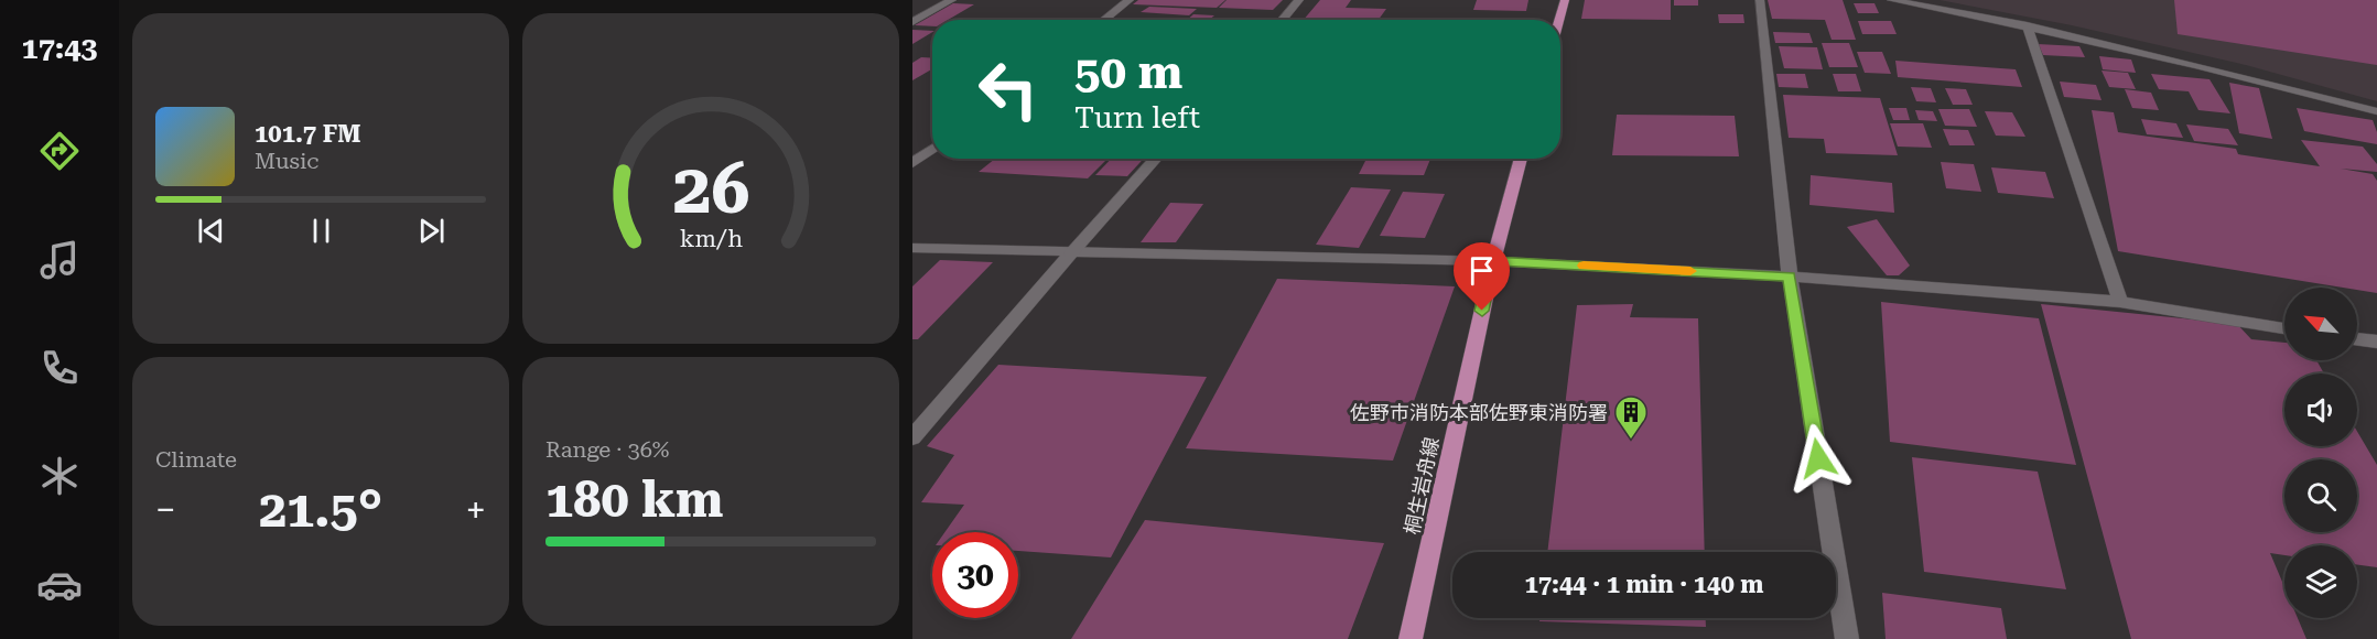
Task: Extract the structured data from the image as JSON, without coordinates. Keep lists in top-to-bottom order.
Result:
{
  "streets": {
    "main road": ["桐生岩舟線"]
  },
  "places": {
    "building": ["佐野市消防本部佐野東消防署"]
  },
  "north": "top left",
  "page": {
    "tabs": "17:43",
    "turn": ["50 m", "Turn left"],
    "song": ["101.7 FM", "Music"],
    "tile": [
      "Climate",
      ["Range · 36%", "180 km"]
    ],
    "heat": ["−", "21.5°", "+"],
    "limit": "30",
    "trip": "17:44 · 1 min · 140 m",
    "gauge": ["26", "km/h"]
  }
}
